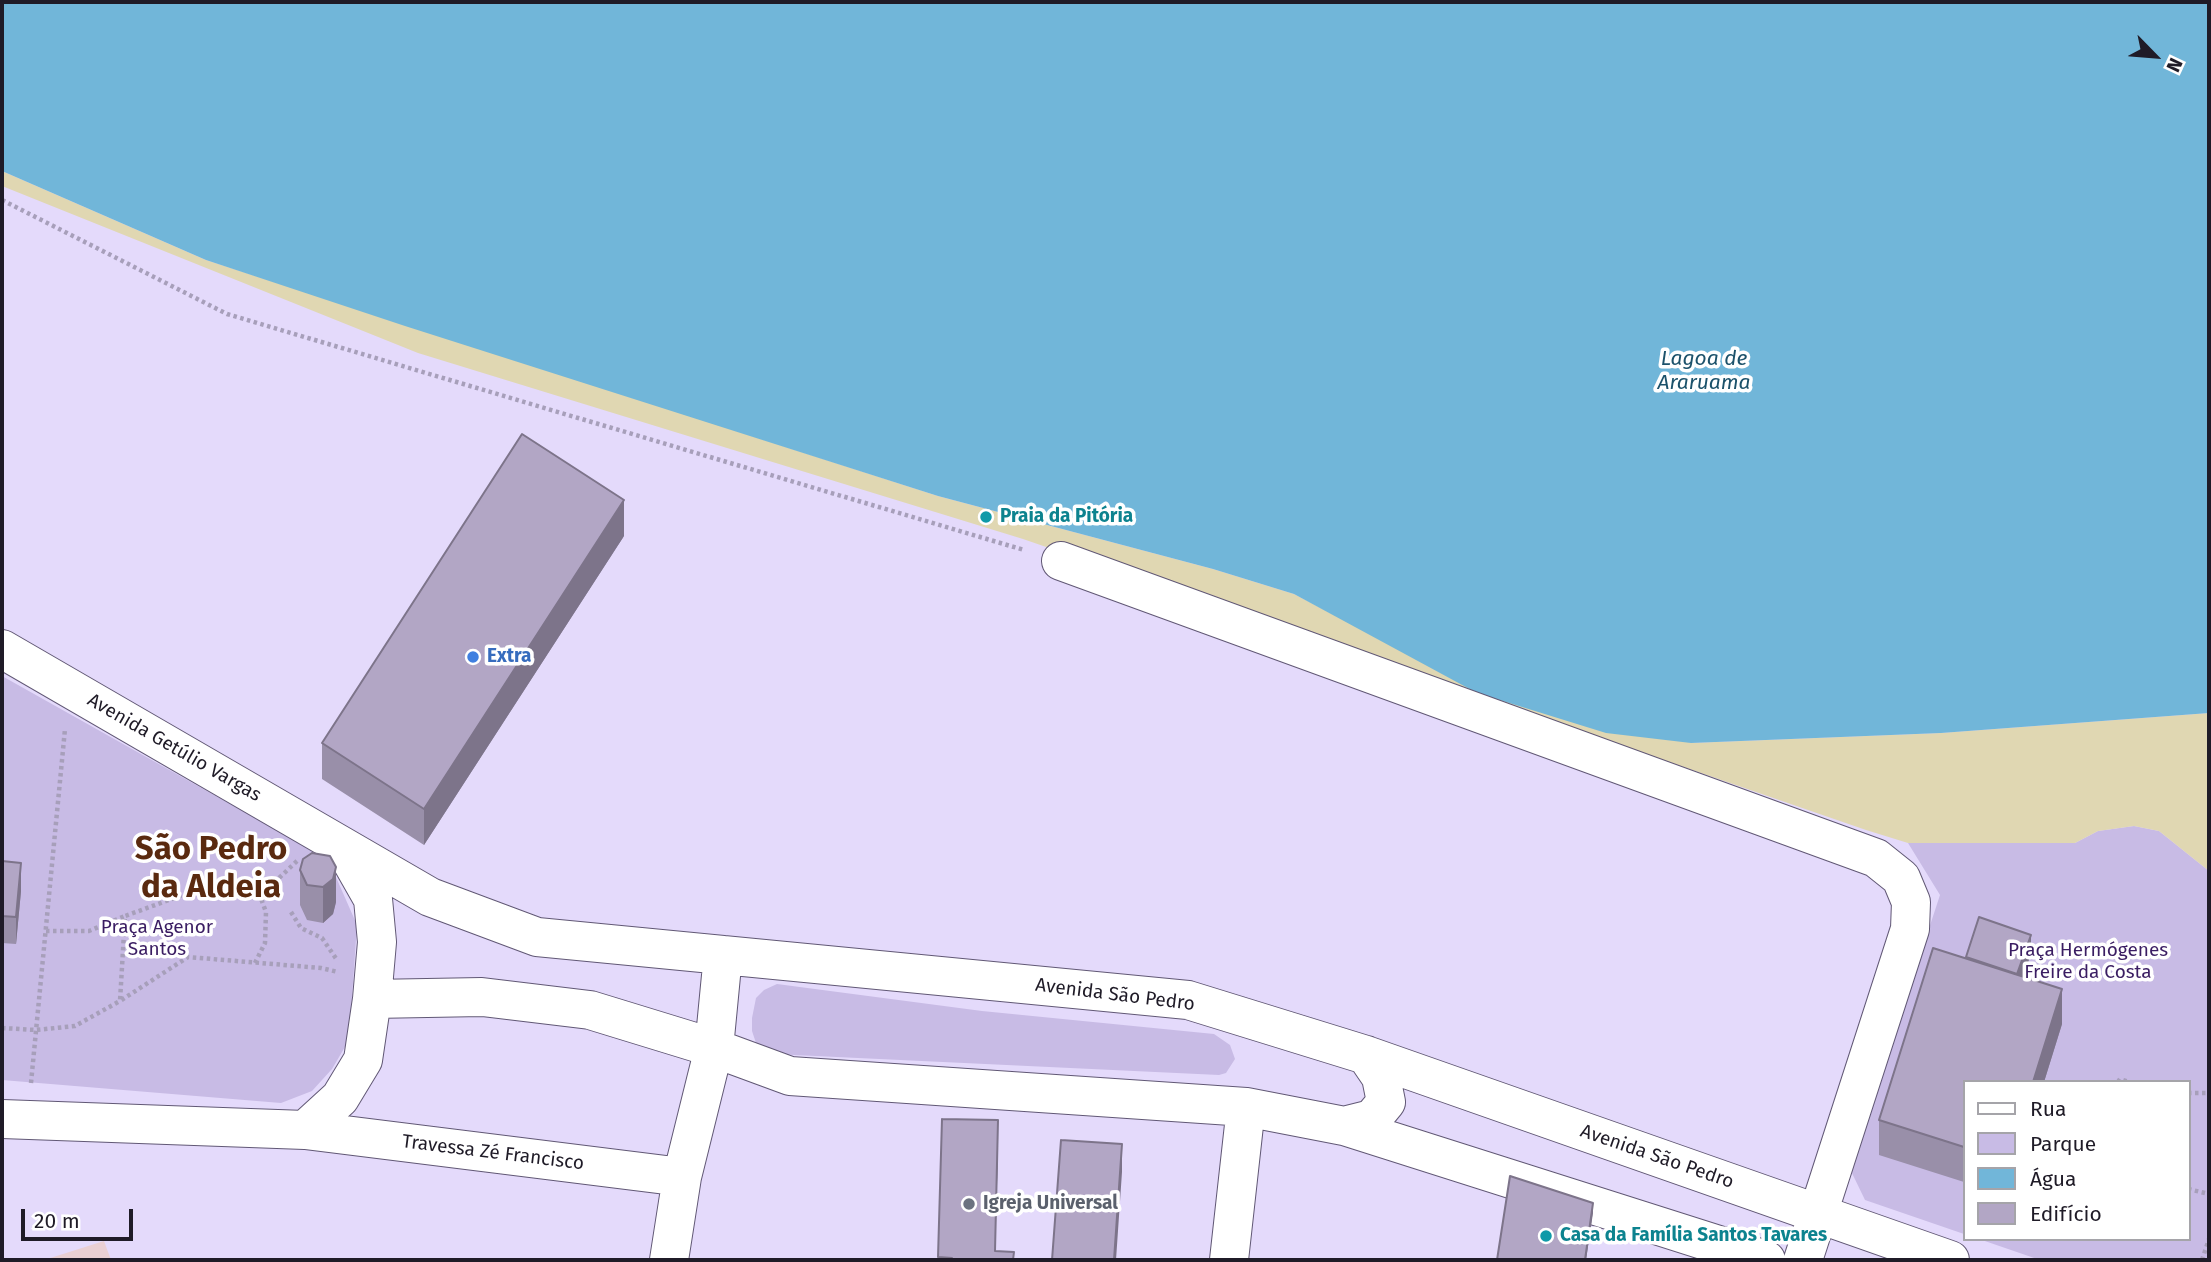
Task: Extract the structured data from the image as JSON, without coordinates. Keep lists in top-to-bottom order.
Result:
{
  "streets": {
    "street": ["Avenida Getúlio Vargas", "Avenida São Pedro", "Travessa Zé Francisco"]
  },
  "crossings": [
    ["Avenida Getúlio Vargas", "Avenida São Pedro"]
  ],
  "districts": ["São Pedro da Aldeia"],
  "water": ["Lagoa de Araruama"],
  "parks": ["Praça Agenor Santos", "Praça Hermógenes Freire da Costa"],
  "places": [
    "Praia da Pitória",
    "Extra",
    "Igreja Universal",
    "Casa da Família Santos Tavares"
  ],
  "legend": [
    "Rua",
    "Parque",
    "Água",
    "Edifício"
  ],
  "scale_bar": "20 m",
  "north": "bottom right"
}
